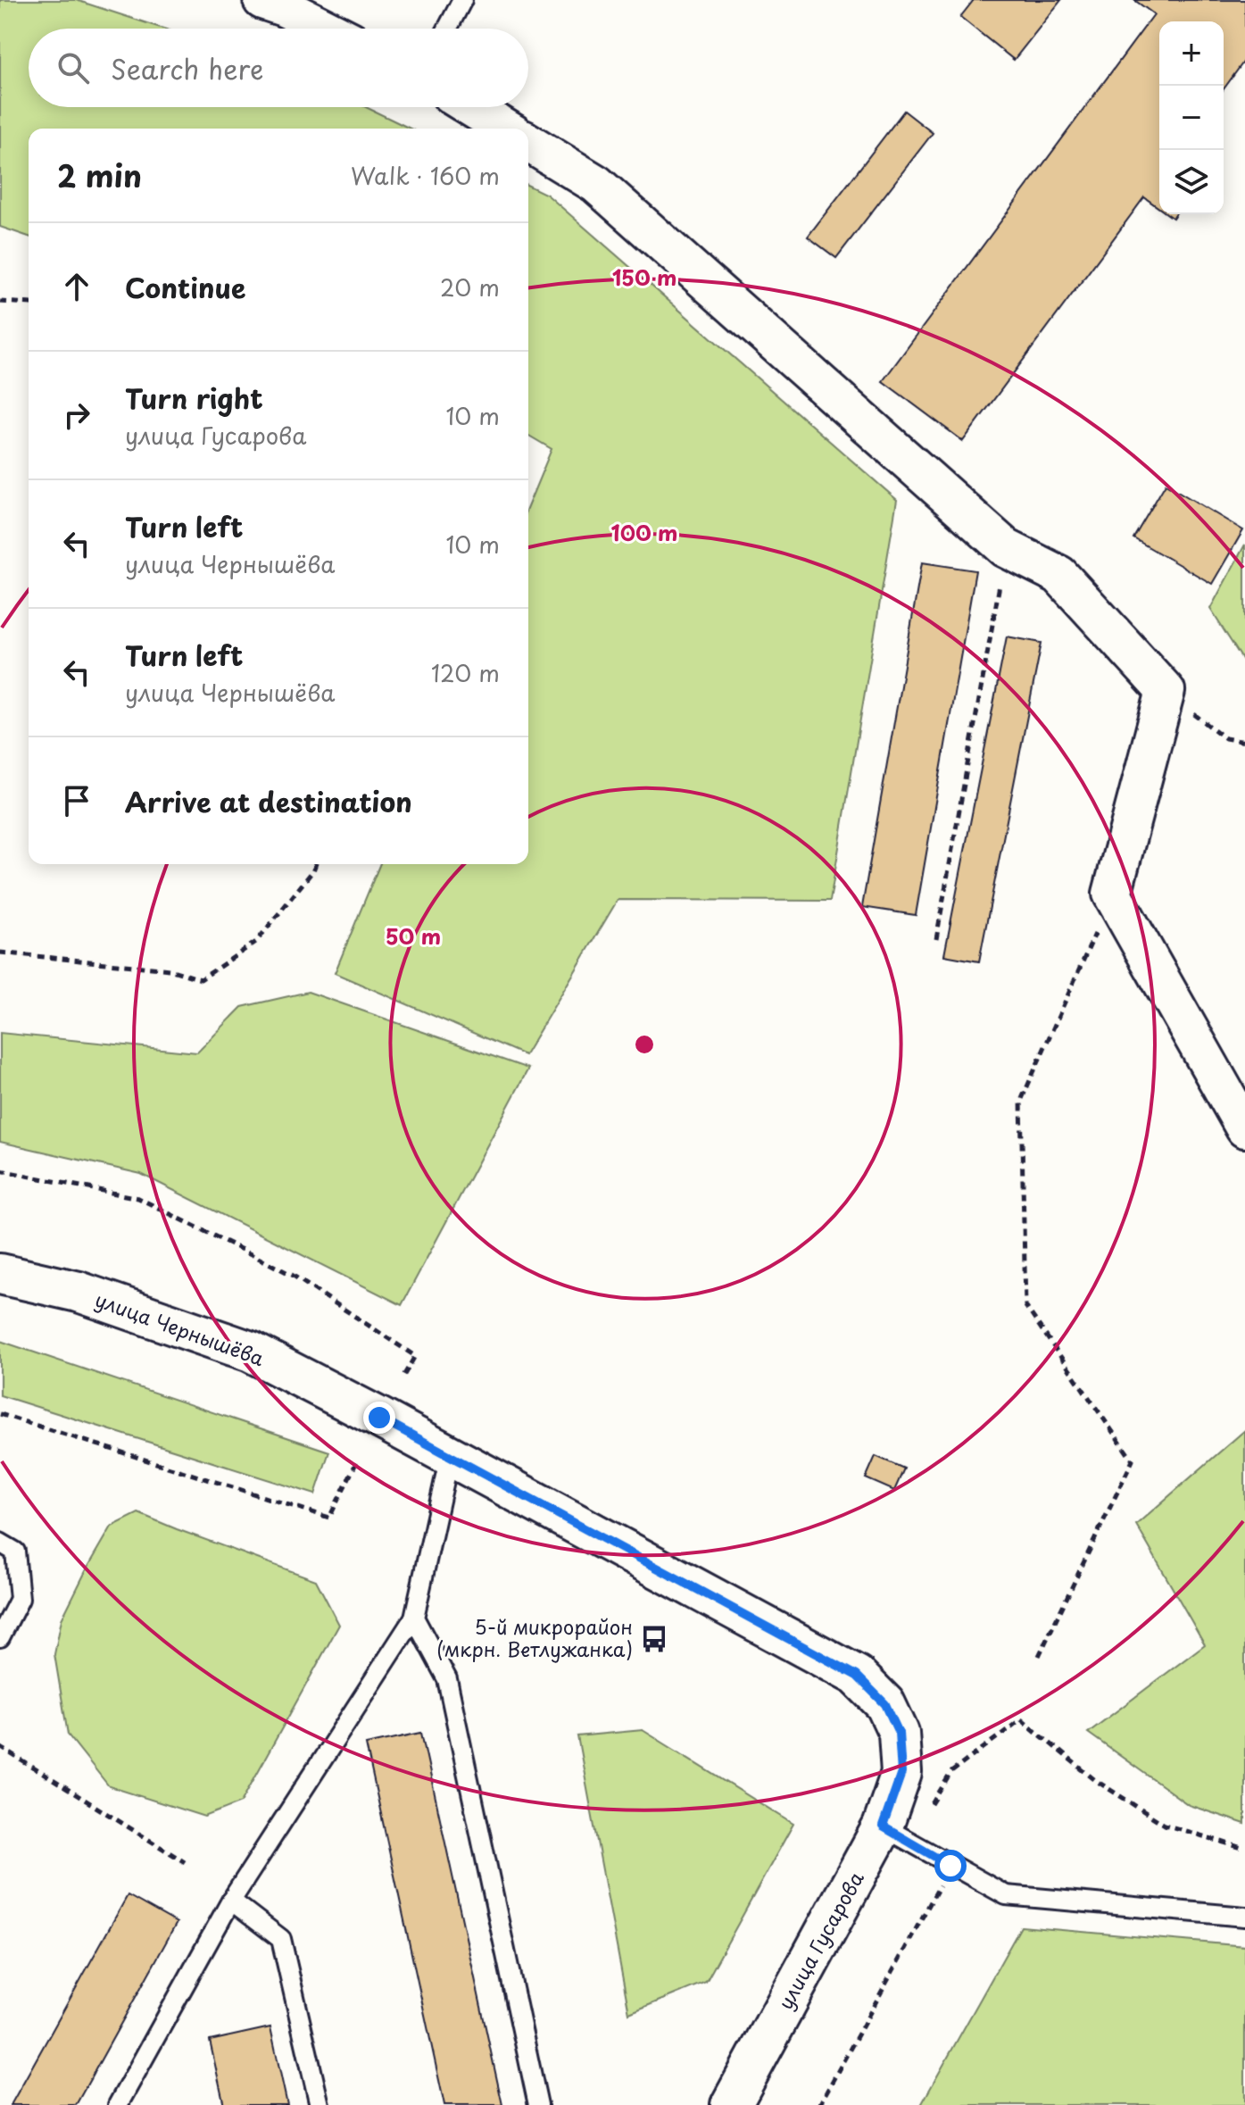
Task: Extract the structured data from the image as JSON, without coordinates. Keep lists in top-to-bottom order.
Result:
{
  "streets": {
    "street": ["улица Чернышёва", "улица Гусарова"]
  },
  "crossings": [
    ["улица Чернышёва", "улица Гусарова"]
  ],
  "places": {
    "bus stop": ["5-й микрорайон (мкрн. Ветлужанка)"]
  },
  "page": {
    "map_buttons": ["+", "−"],
    "search": "Search here",
    "heading": ["2 min", "Walk · 160 m"],
    "list": [
      ["Continue", "20 m"],
      ["Turn right", "улица Гусарова", "10 m"],
      ["Turn left", "улица Чернышёва", "10 m"],
      ["Turn left", "улица Чернышёва", "120 m"],
      "Arrive at destination"
    ]
  },
  "rings": ["150 m", "100 m", "50 m"]
}
